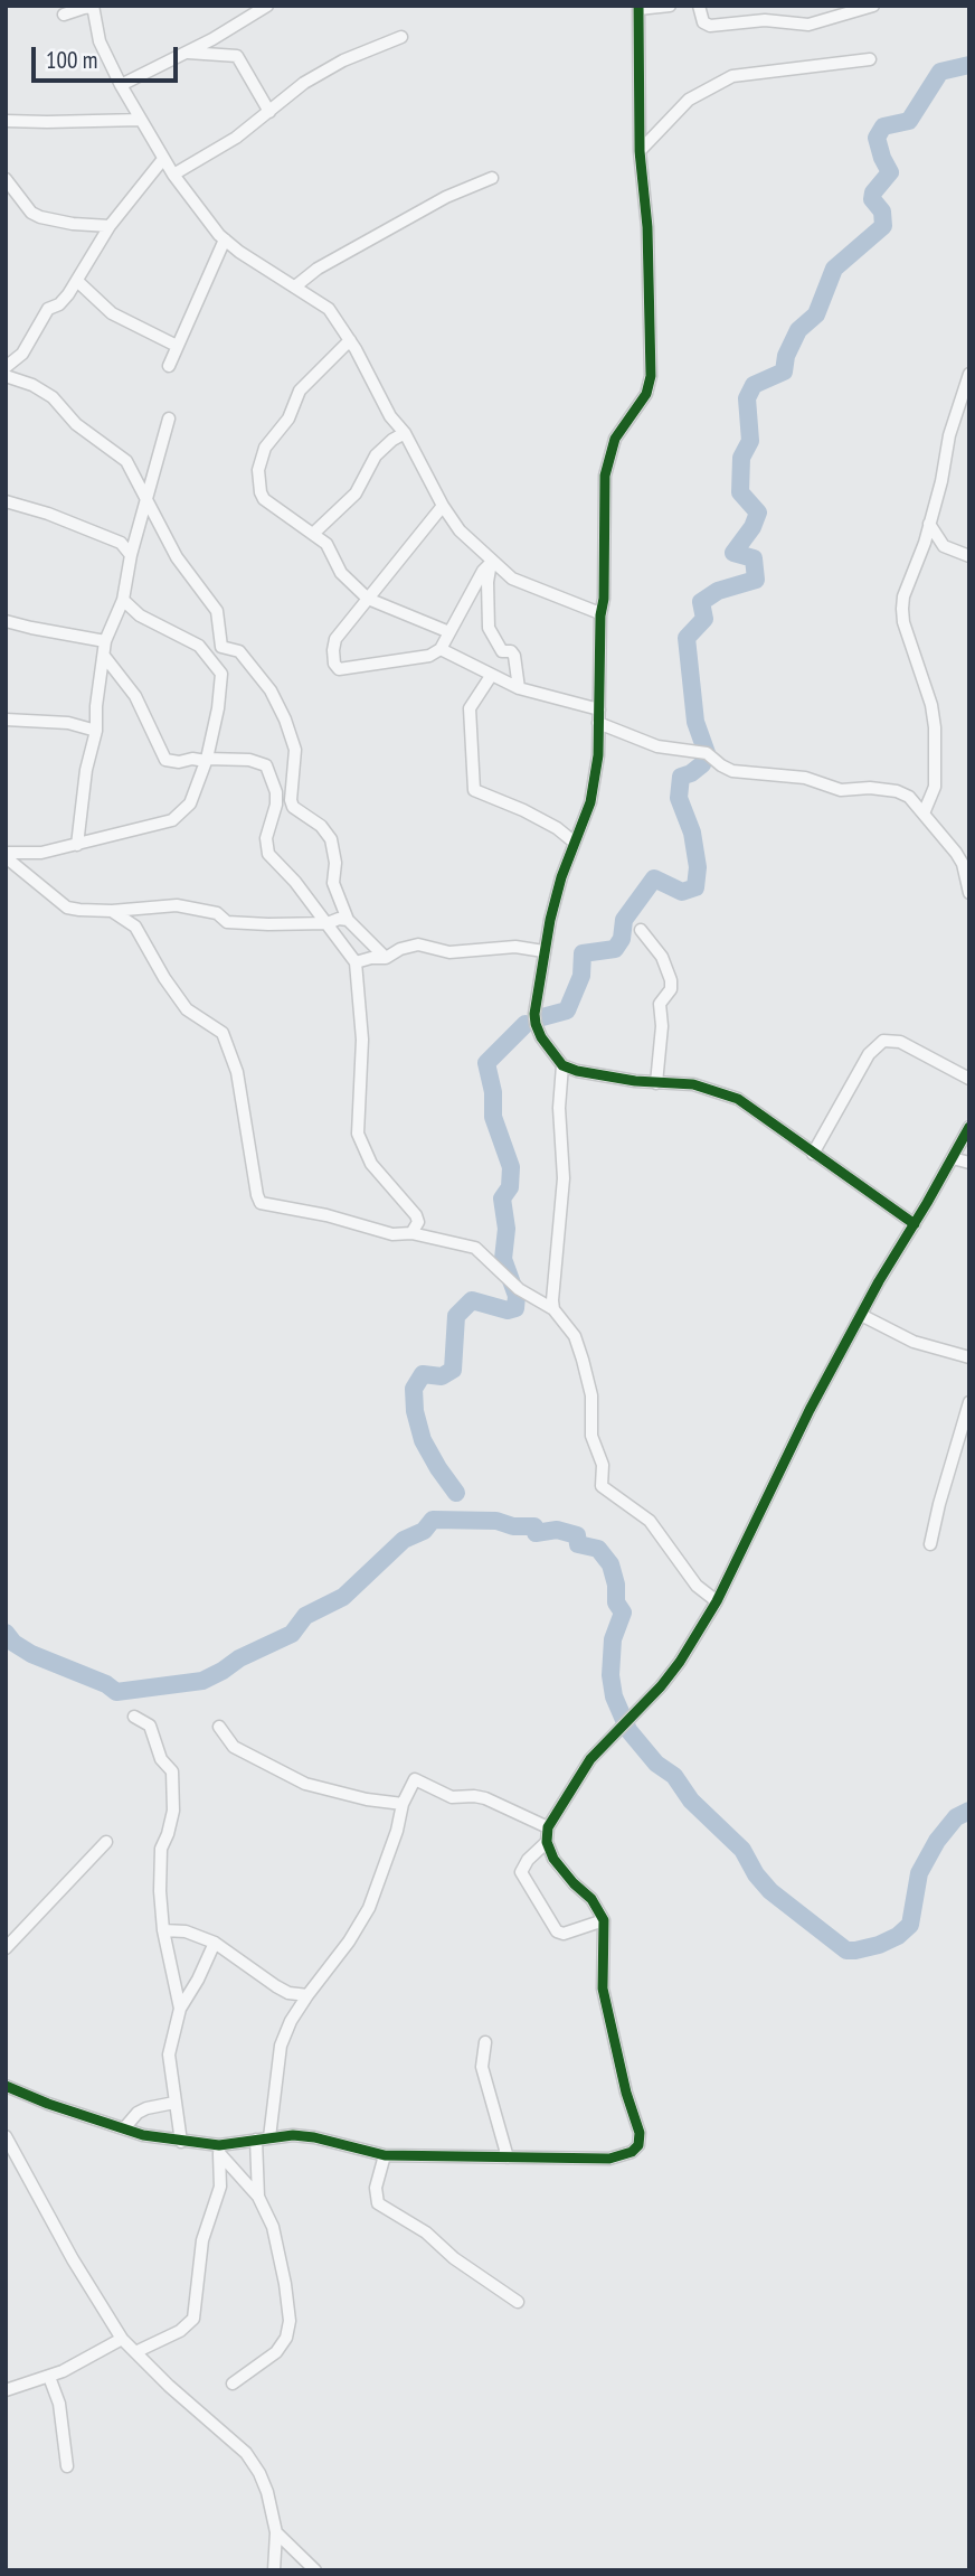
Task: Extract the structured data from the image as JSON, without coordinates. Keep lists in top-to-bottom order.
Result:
{
  "scale_bar": "100 m"
}
